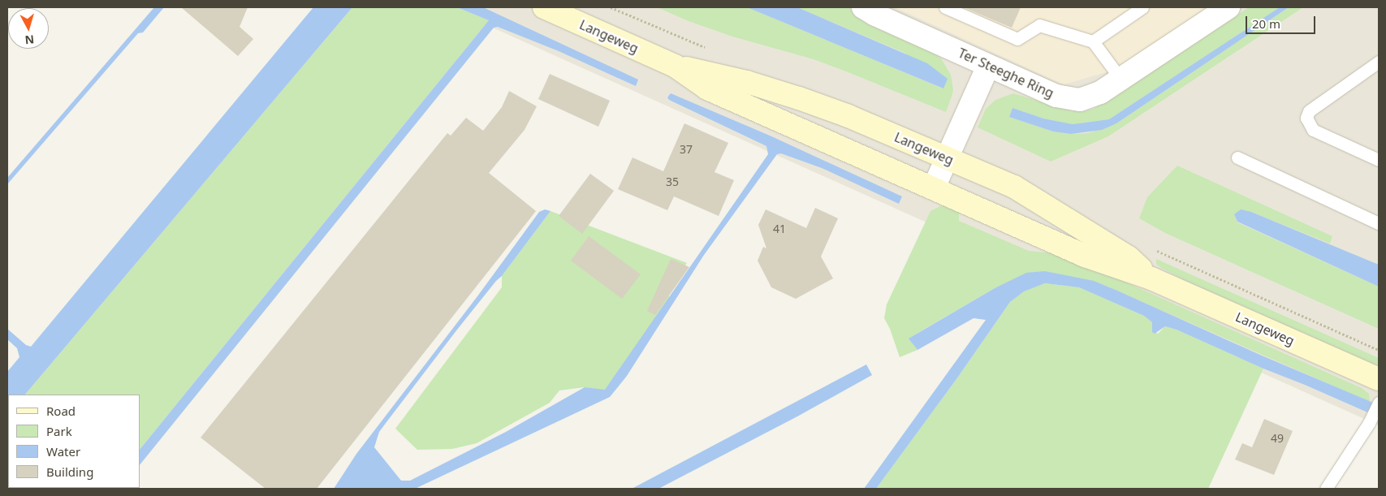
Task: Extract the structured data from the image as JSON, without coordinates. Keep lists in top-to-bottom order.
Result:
{
  "streets": {
    "main road": ["Langeweg"],
    "street": ["Ter Steeghe Ring"]
  },
  "house_numbers": [
    "37",
    "35",
    "41",
    "49"
  ],
  "legend": [
    "Road",
    "Park",
    "Water",
    "Building"
  ],
  "scale_bar": "20 m",
  "north": "bottom"
}
